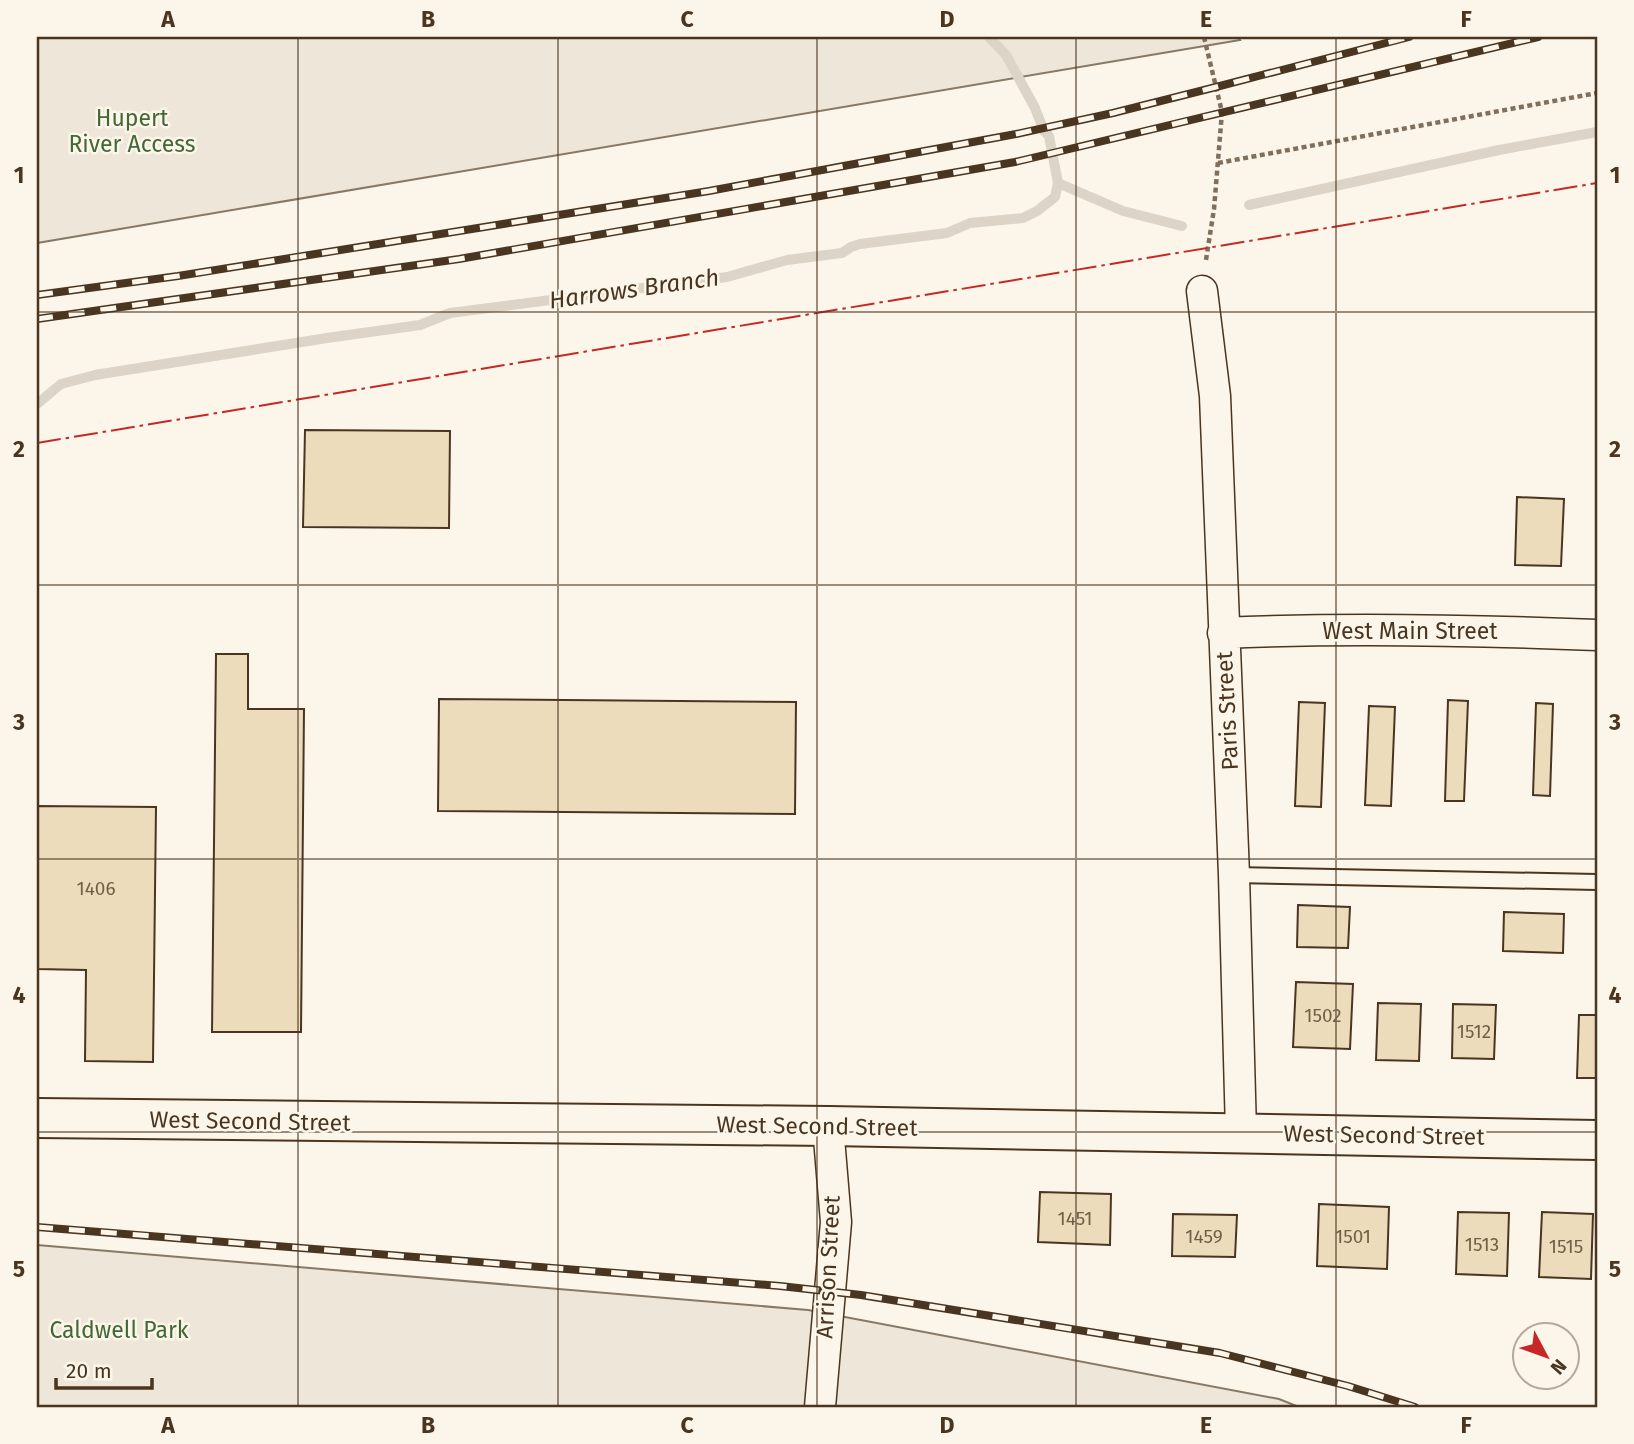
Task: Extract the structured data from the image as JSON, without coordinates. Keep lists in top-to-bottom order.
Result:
{
  "streets": {
    "main road": ["West Second Street"],
    "street": ["West Main Street", "Paris Street", "Arrison Street"]
  },
  "crossings": [
    ["West Main Street", "Paris Street"],
    ["Paris Street", "West Second Street"],
    ["West Second Street", "Arrison Street"]
  ],
  "water": ["Harrows Branch"],
  "parks": ["Hupert River Access", "Caldwell Park"],
  "house_numbers": [
    "1406",
    "1502",
    "1512",
    "1451",
    "1459",
    "1501",
    "1513",
    "1515"
  ],
  "scale_bar": "20 m",
  "north": "bottom right",
  "grid": {
    "columns": [
      "A",
      "B",
      "C",
      "D",
      "E",
      "F"
    ],
    "rows": [
      "1",
      "2",
      "3",
      "4",
      "5"
    ]
  }
}
